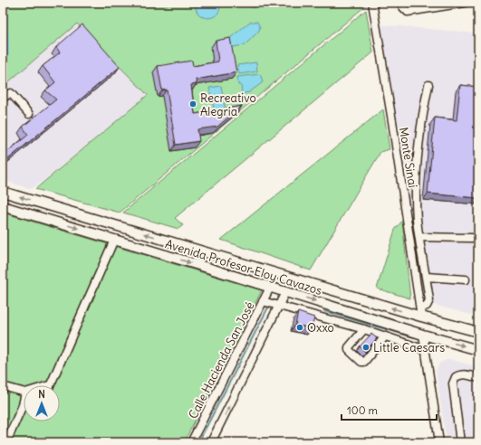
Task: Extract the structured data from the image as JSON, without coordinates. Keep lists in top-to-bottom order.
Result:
{
  "streets": {
    "main road": ["Avenida Profesor Eloy Cavazos"],
    "street": ["Monte Sinaí", "Calle Hacienda San José"]
  },
  "crossings": [
    ["Monte Sinaí", "Avenida Profesor Eloy Cavazos"],
    ["Avenida Profesor Eloy Cavazos", "Calle Hacienda San José"]
  ],
  "places": ["Recreativo Alegría", "Oxxo", "Little Caesars"],
  "scale_bar": "100 m",
  "north": "top"
}
